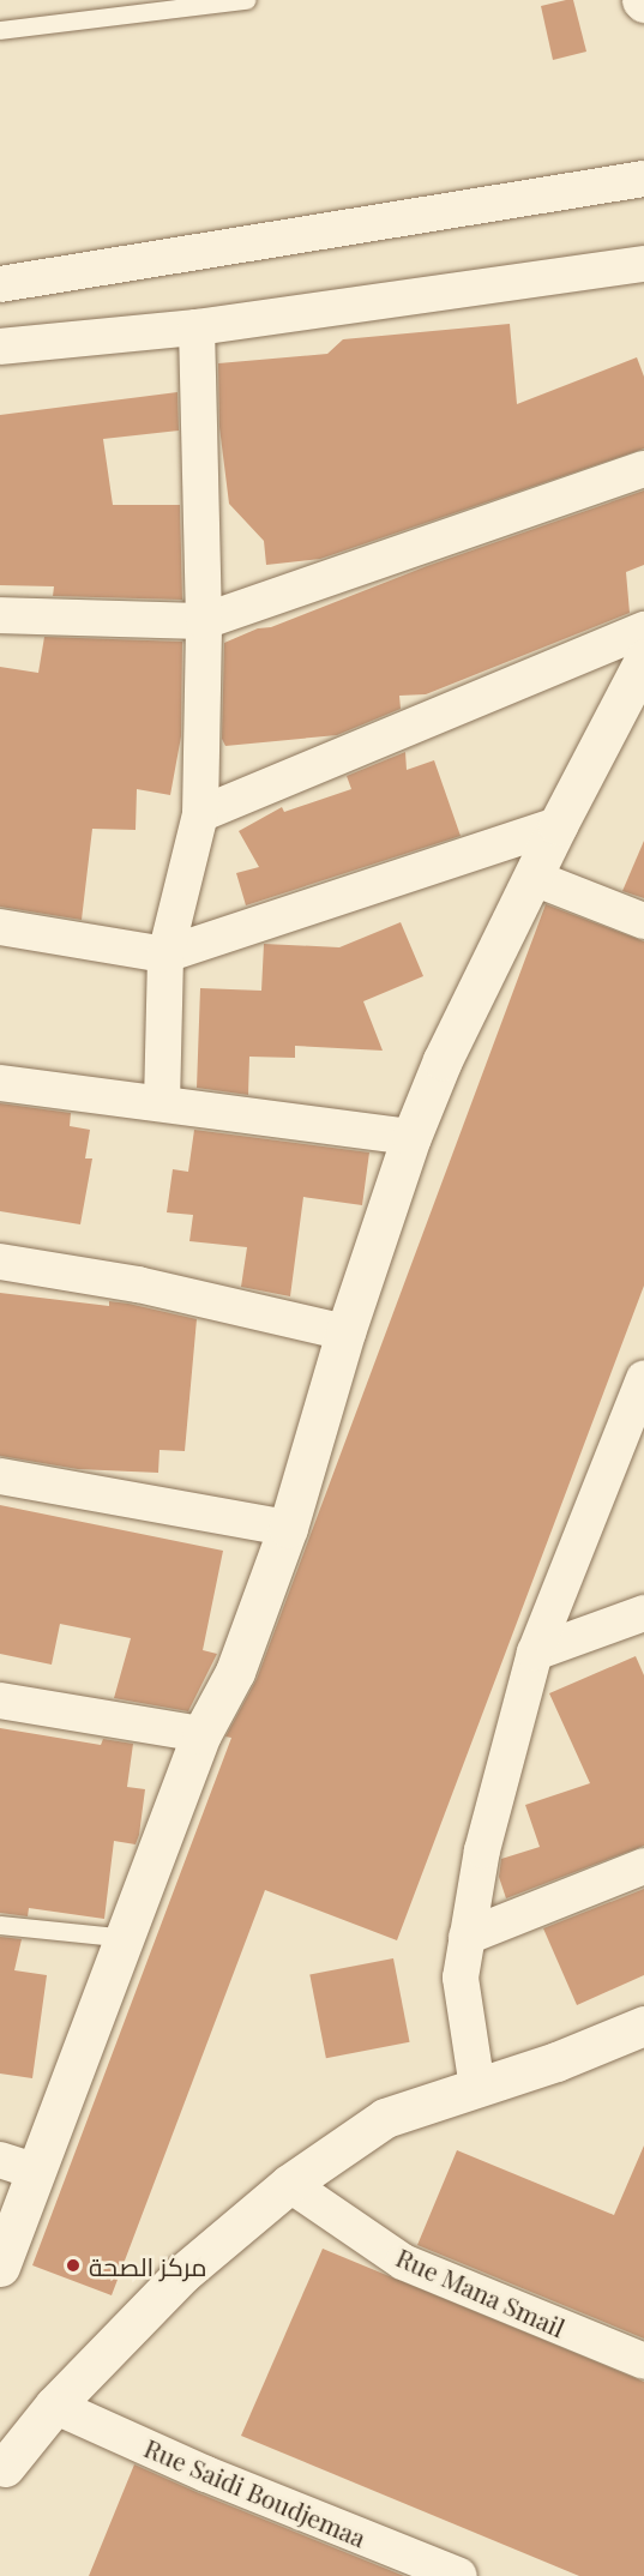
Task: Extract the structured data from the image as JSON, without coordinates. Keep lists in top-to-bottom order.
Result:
{
  "streets": {
    "street": ["Rue Mana Smail", "Rue Saidi Boudjemaa"]
  },
  "places": ["مركز الصحة"]
}
